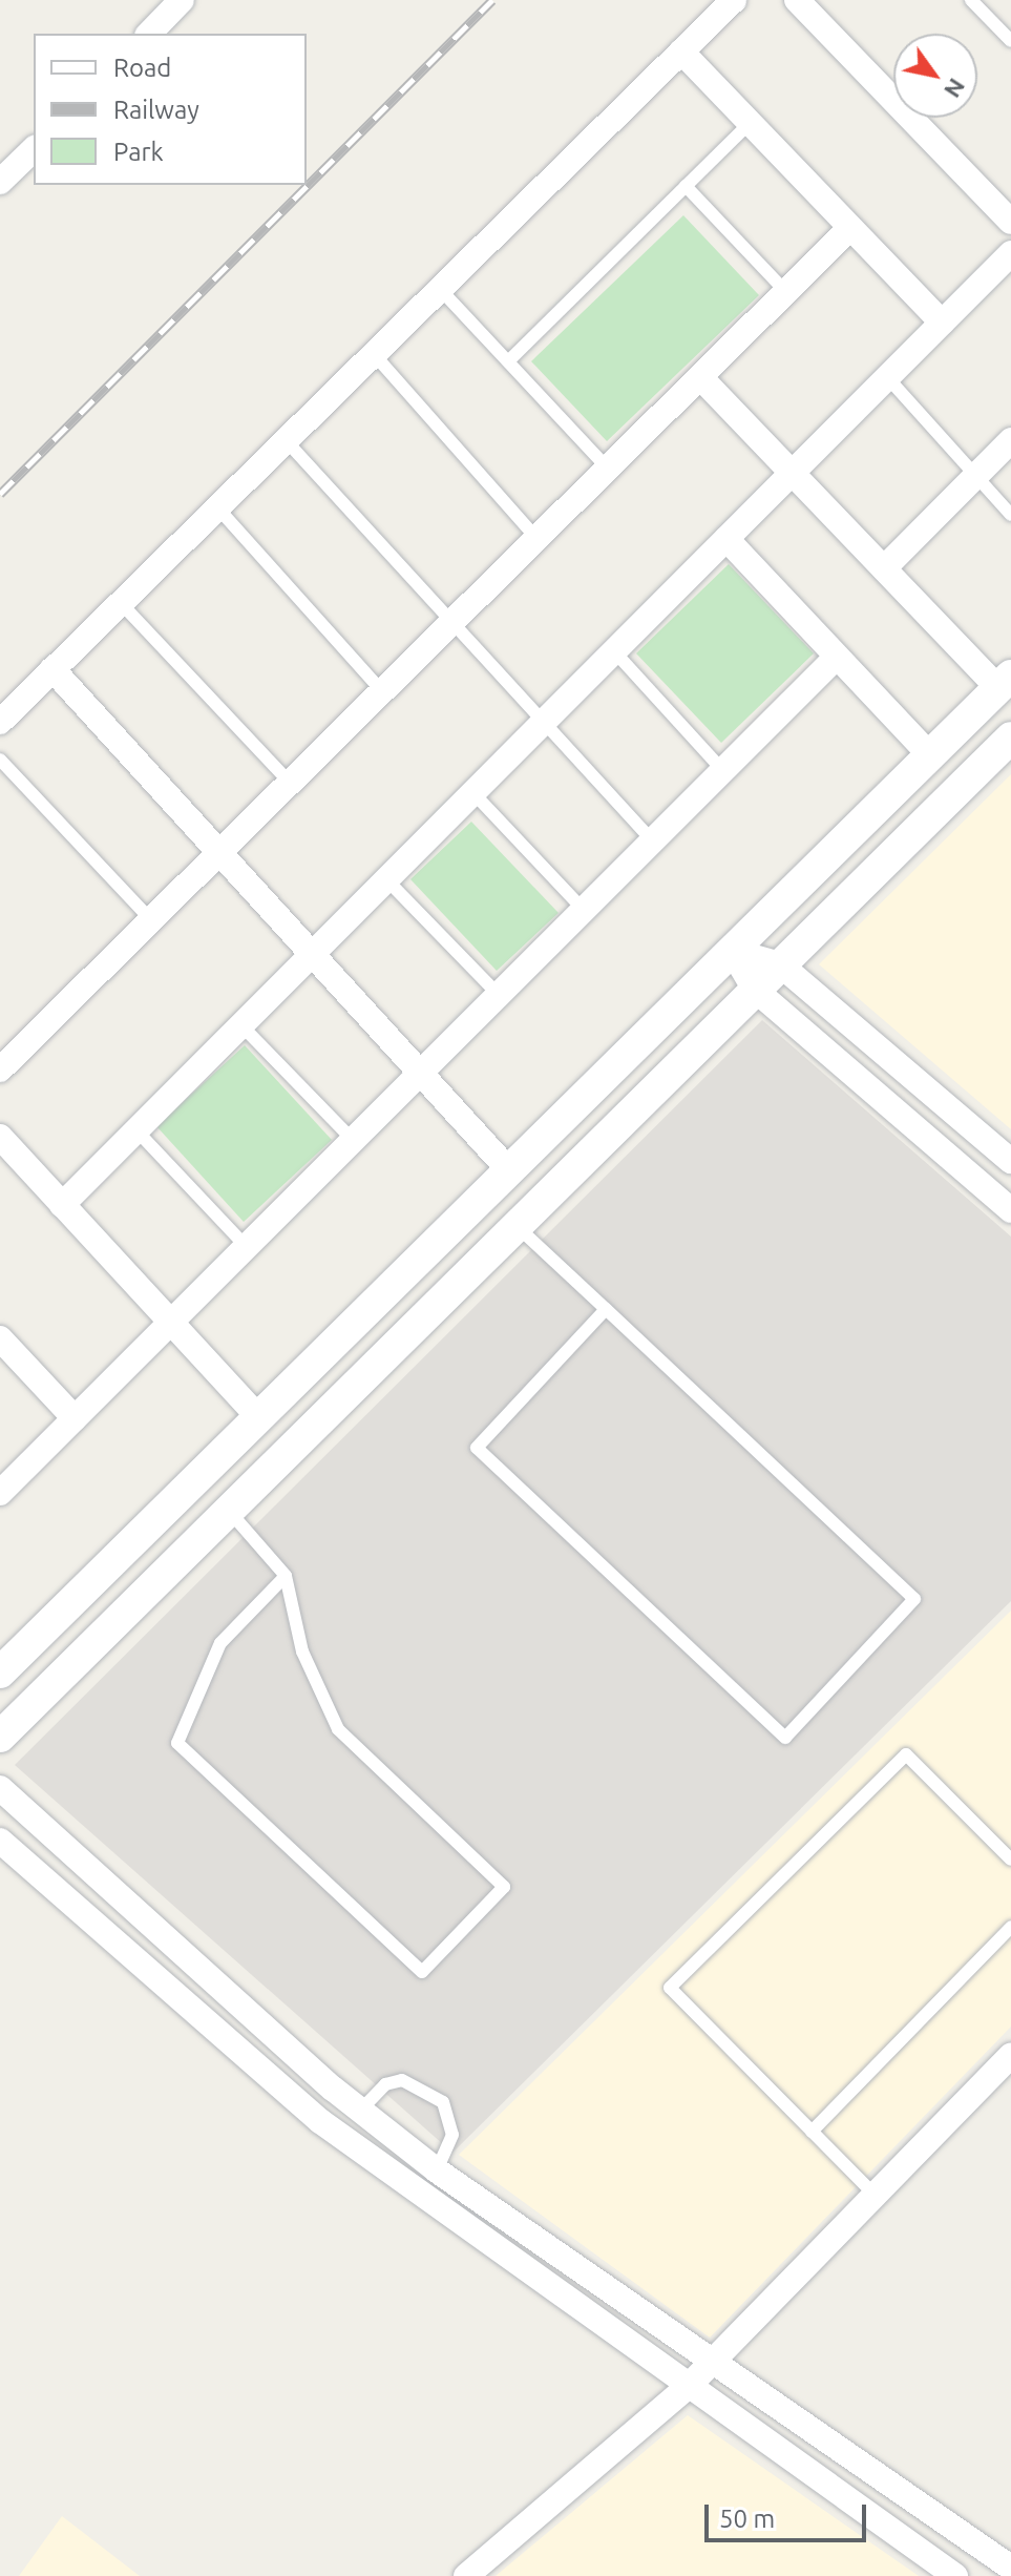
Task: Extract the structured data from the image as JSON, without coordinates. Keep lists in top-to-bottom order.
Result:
{
  "legend": ["Road", "Railway", "Park"],
  "scale_bar": "50 m",
  "north": "bottom right"
}
